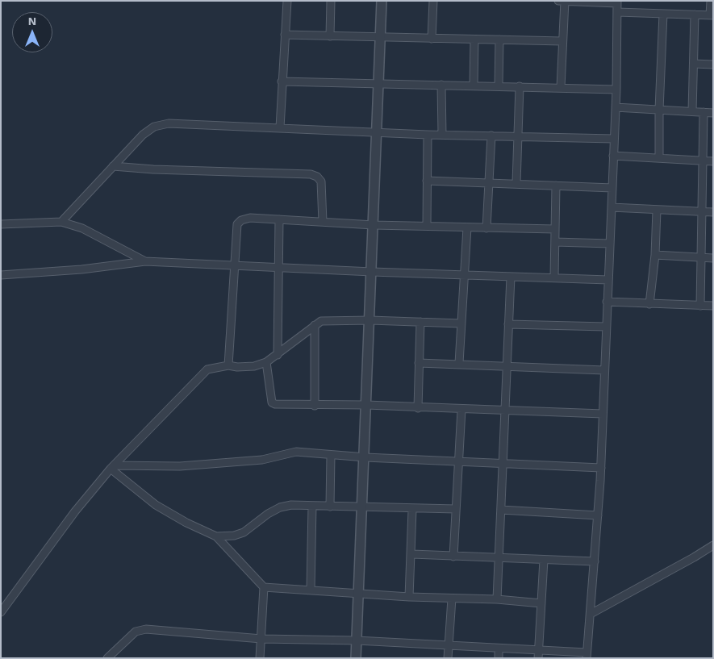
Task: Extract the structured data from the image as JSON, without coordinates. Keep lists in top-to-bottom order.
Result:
{
  "north": "top"
}
